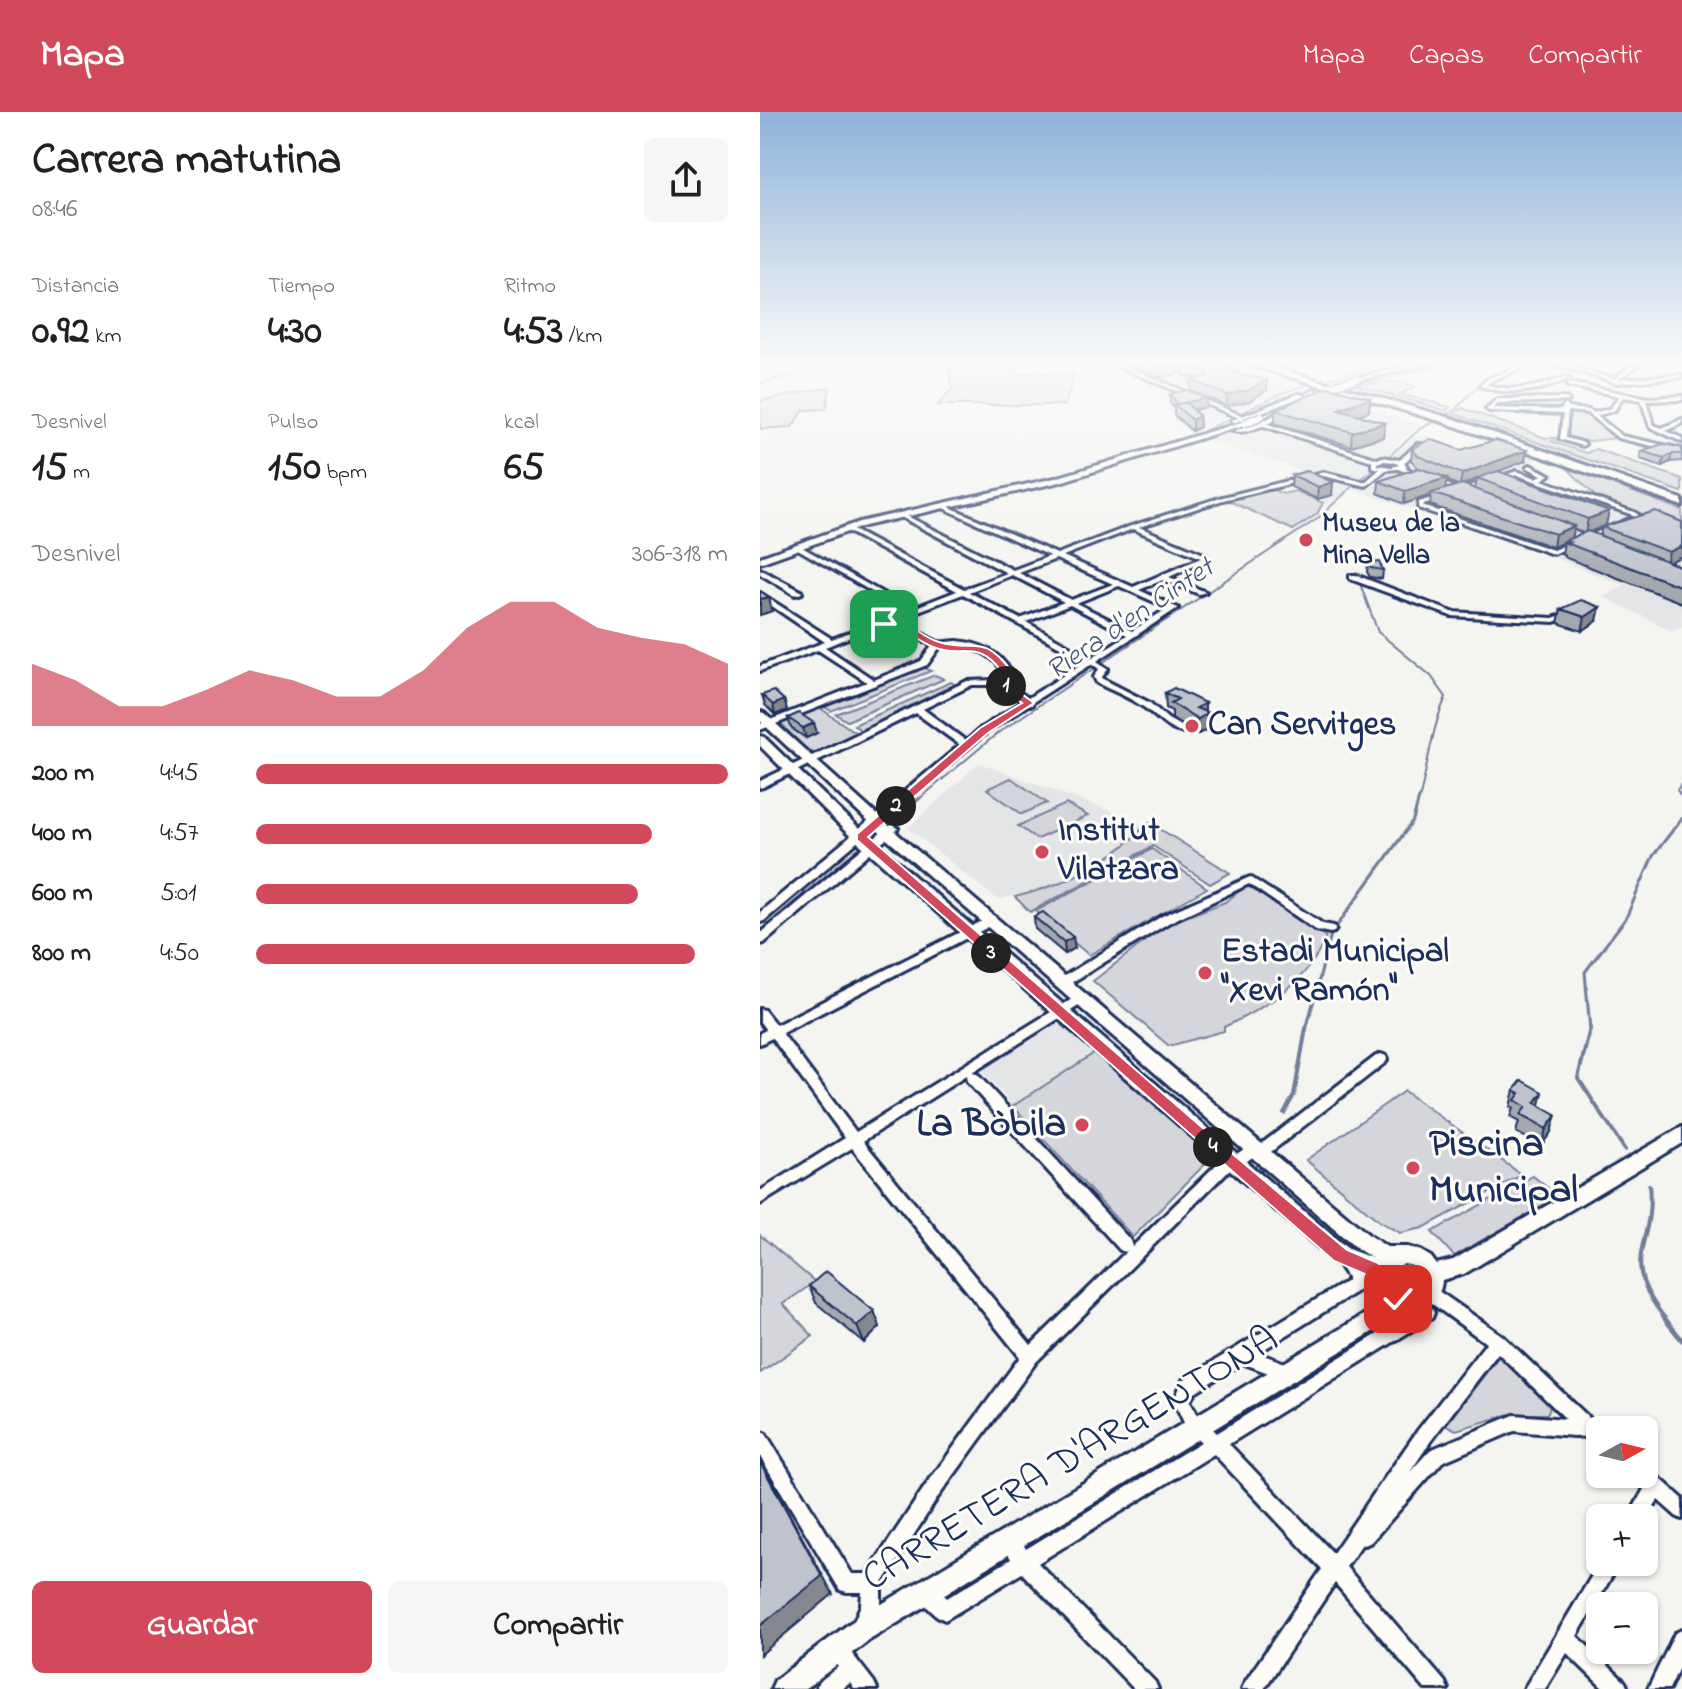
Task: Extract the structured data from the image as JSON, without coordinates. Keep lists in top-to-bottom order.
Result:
{
  "streets": {
    "street": ["CARRETERA D'ARGENTONA"]
  },
  "water": ["Riera d'en Cintet"],
  "places": [
    "Museu de la Mina Vella",
    "Can Servitges",
    "Institut Vilatzara",
    "Estadi Municipal \"Xevi Ramón\"",
    "La Bòbila",
    "Piscina Municipal"
  ],
  "north": "right",
  "page": {
    "header": "Mapa",
    "nav": ["Mapa", "Capas", "Compartir"],
    "heading": ["Carrera matutina", "08:46"],
    "stats": [
      ["Distancia", "0.92 km"],
      ["Tiempo", "4:30"],
      ["Ritmo", "4:53 /km"],
      ["Desnivel", "15 m"],
      ["Pulso", "150 bpm"],
      ["kcal", "65"]
    ],
    "chart": ["Desnivel", "306–318 m"],
    "pins": [
      "1",
      "2",
      "3",
      "4"
    ],
    "list": [
      {
        "name": "200 m",
        "note": "4:45"
      },
      {
        "name": "400 m",
        "note": "4:57"
      },
      {
        "name": "600 m",
        "note": "5:01"
      },
      {
        "name": "800 m",
        "note": "4:50"
      }
    ],
    "map_buttons": ["+", "−"],
    "buttons": ["Guardar", "Compartir"]
  }
}
